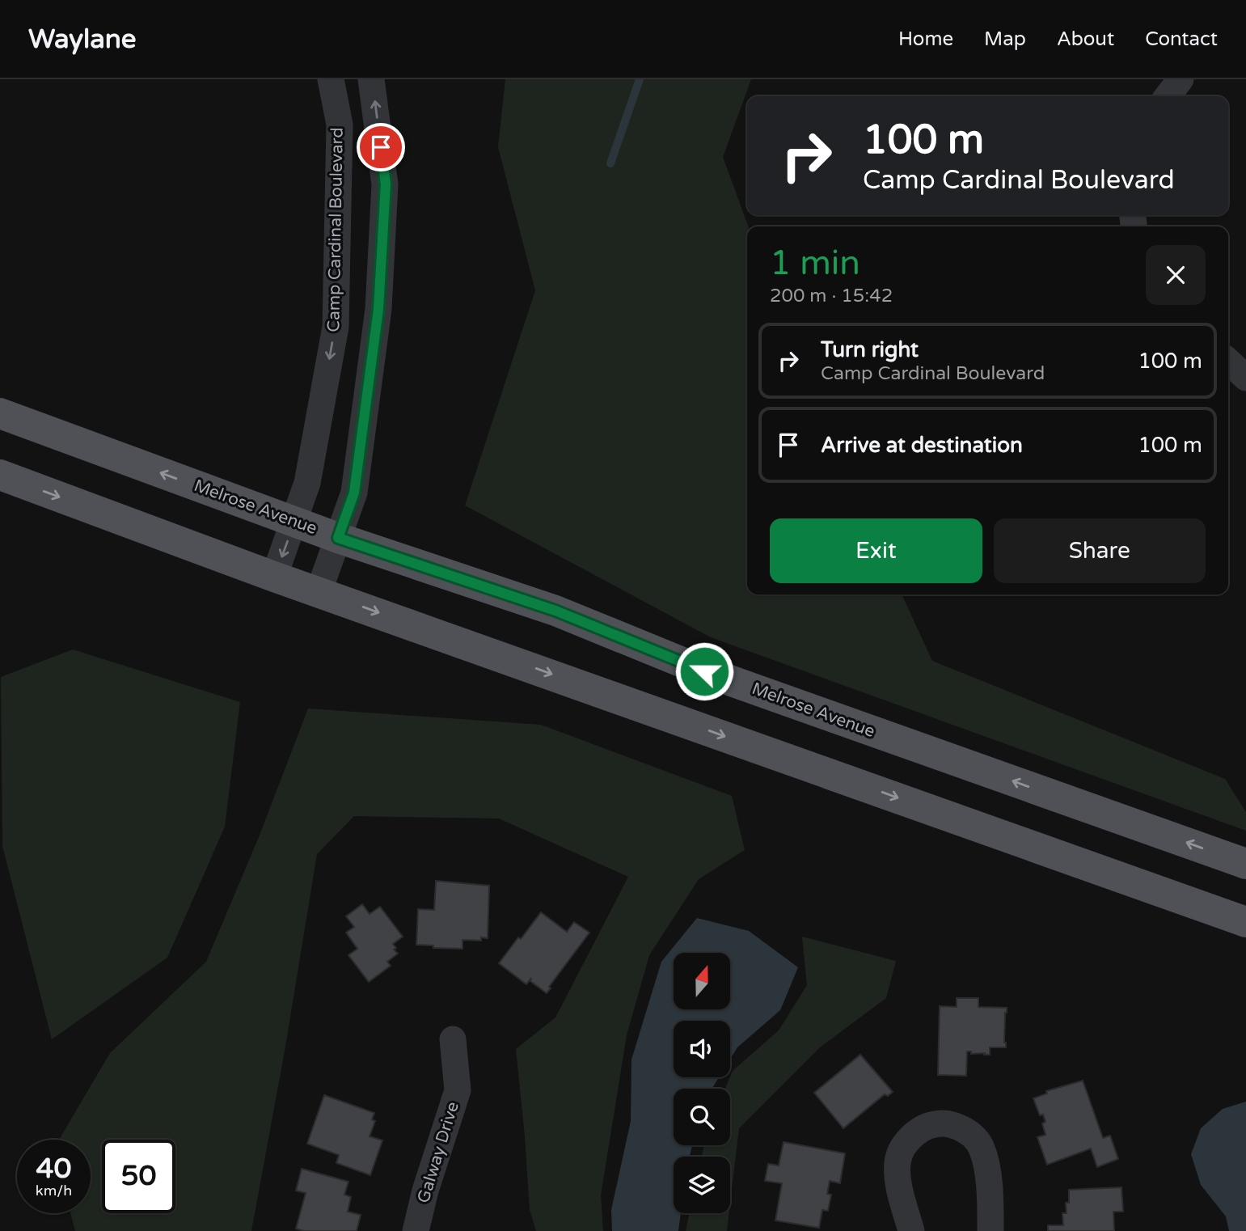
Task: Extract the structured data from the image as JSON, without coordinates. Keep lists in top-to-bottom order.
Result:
{
  "streets": {
    "main road": ["Melrose Avenue"],
    "street": ["Camp Cardinal Boulevard", "Galway Drive"]
  },
  "crossings": [
    ["Camp Cardinal Boulevard", "Melrose Avenue"]
  ],
  "north": "top",
  "page": {
    "header": "Waylane",
    "nav": [
      "Home",
      "Map",
      "About",
      "Contact"
    ],
    "turn": ["100 m", "Camp Cardinal Boulevard"],
    "heading": ["1 min", "200 m · 15:42"],
    "list": [
      {
        "name": "Turn right",
        "note": "Camp Cardinal Boulevard",
        "value": "100 m"
      },
      {
        "name": "Arrive at destination",
        "value": "100 m"
      }
    ],
    "buttons": ["Exit", "Share"],
    "speed": "40 km/h",
    "limit": "50"
  }
}
